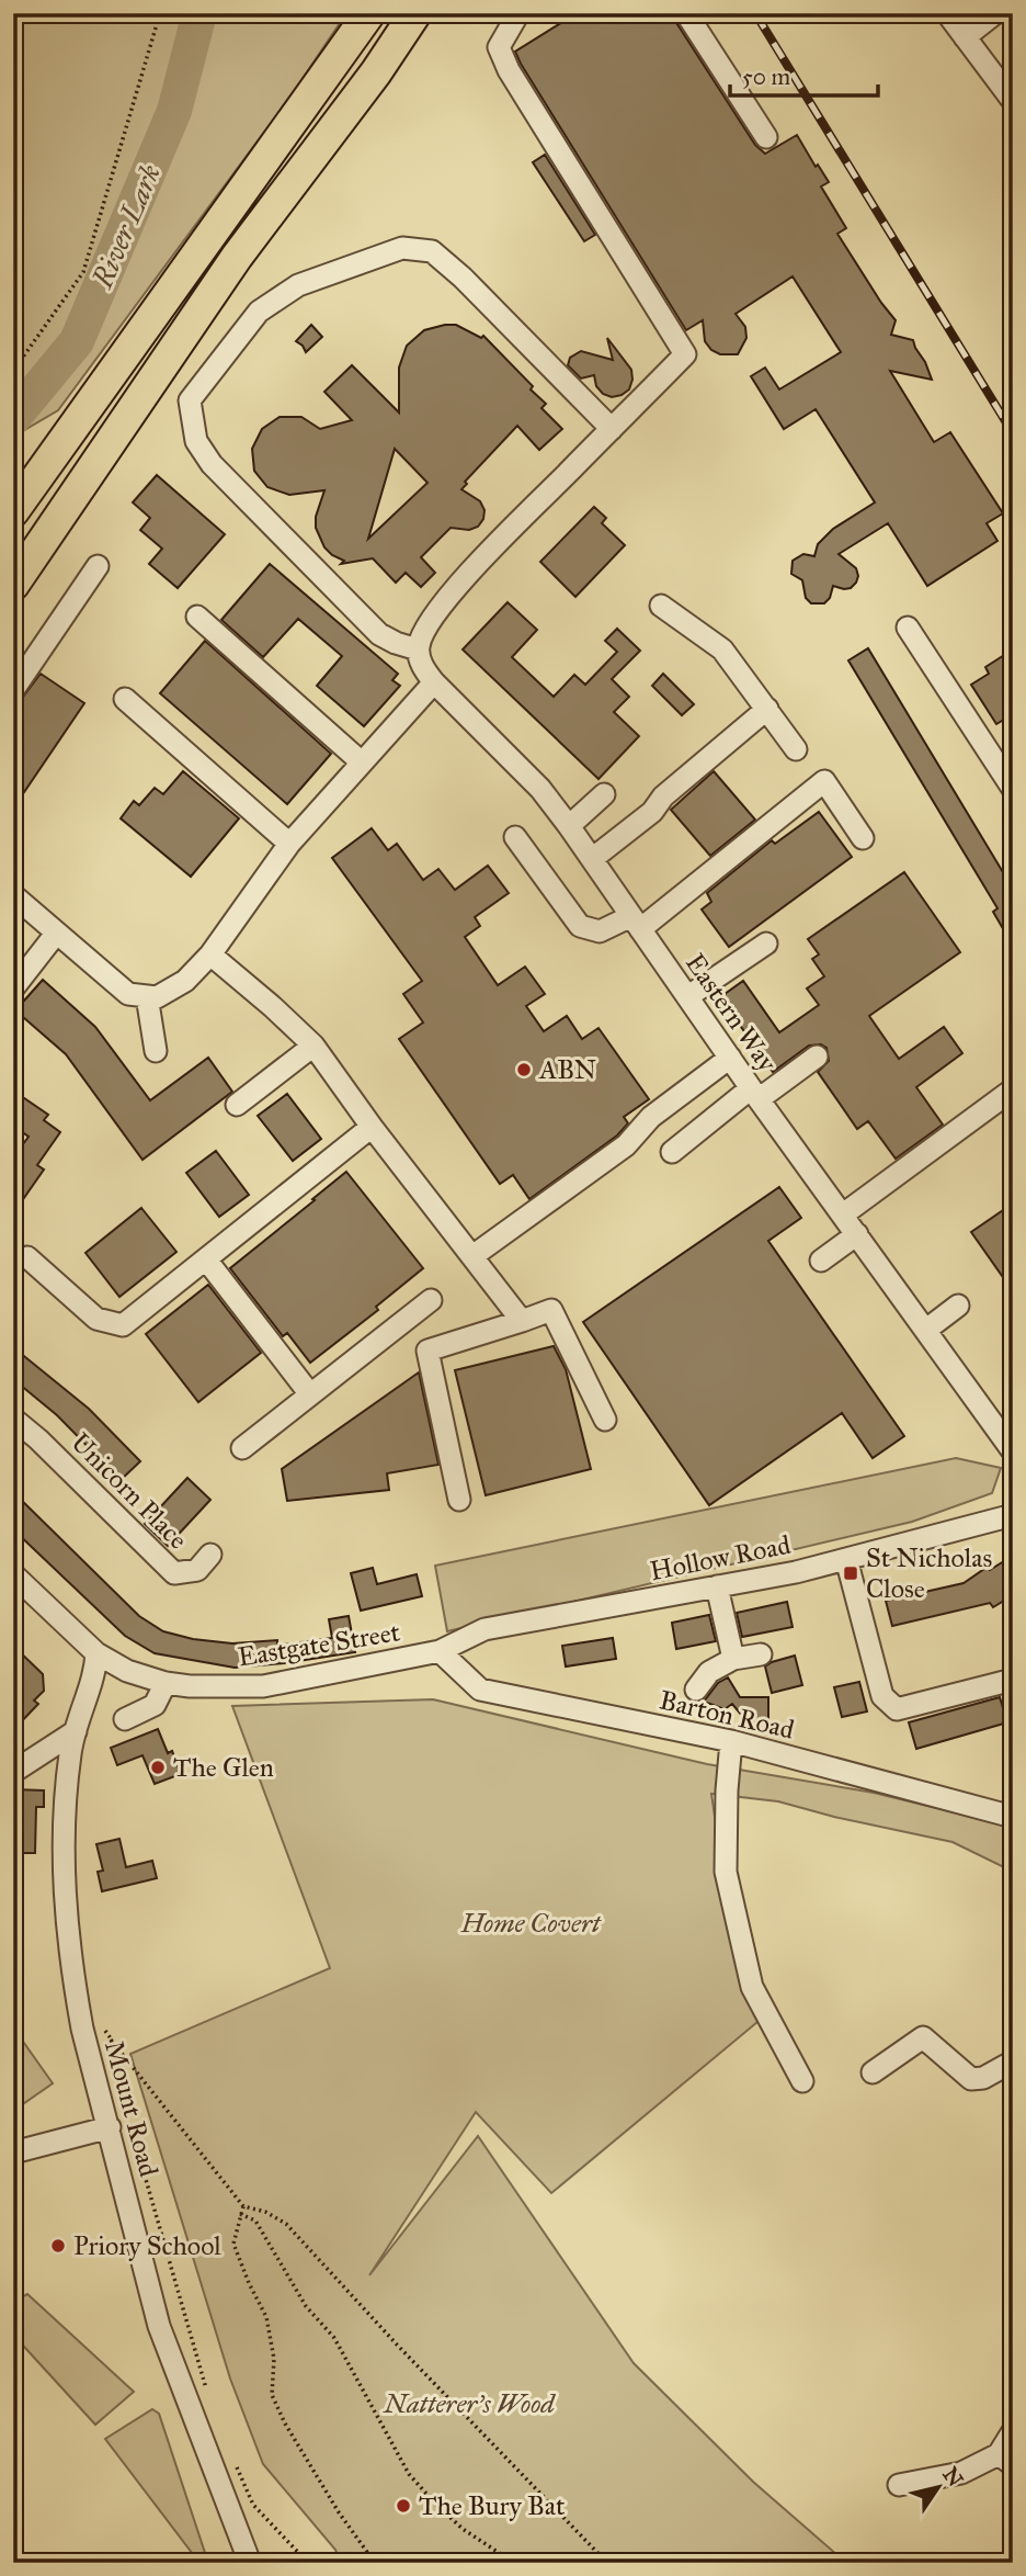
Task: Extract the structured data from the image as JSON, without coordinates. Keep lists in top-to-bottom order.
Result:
{
  "streets": {
    "street": [
      "Eastern Way",
      "Unicorn Place",
      "Hollow Road",
      "Eastgate Street",
      "Barton Road",
      "Mount Road"
    ]
  },
  "crossings": [
    ["Hollow Road", "Eastgate Street"],
    ["Hollow Road", "Barton Road"],
    ["Eastgate Street", "Barton Road"],
    ["Eastgate Street", "Mount Road"]
  ],
  "water": ["River Lark"],
  "parks": ["Home Covert", "Natterer's Wood"],
  "places": {
    "other": [
      "ABN",
      "The Glen",
      "Priory School",
      "The Bury Bat"
    ],
    "transit": ["St Nicholas Close"]
  },
  "scale_bar": "50 m",
  "north": "top right"
}
